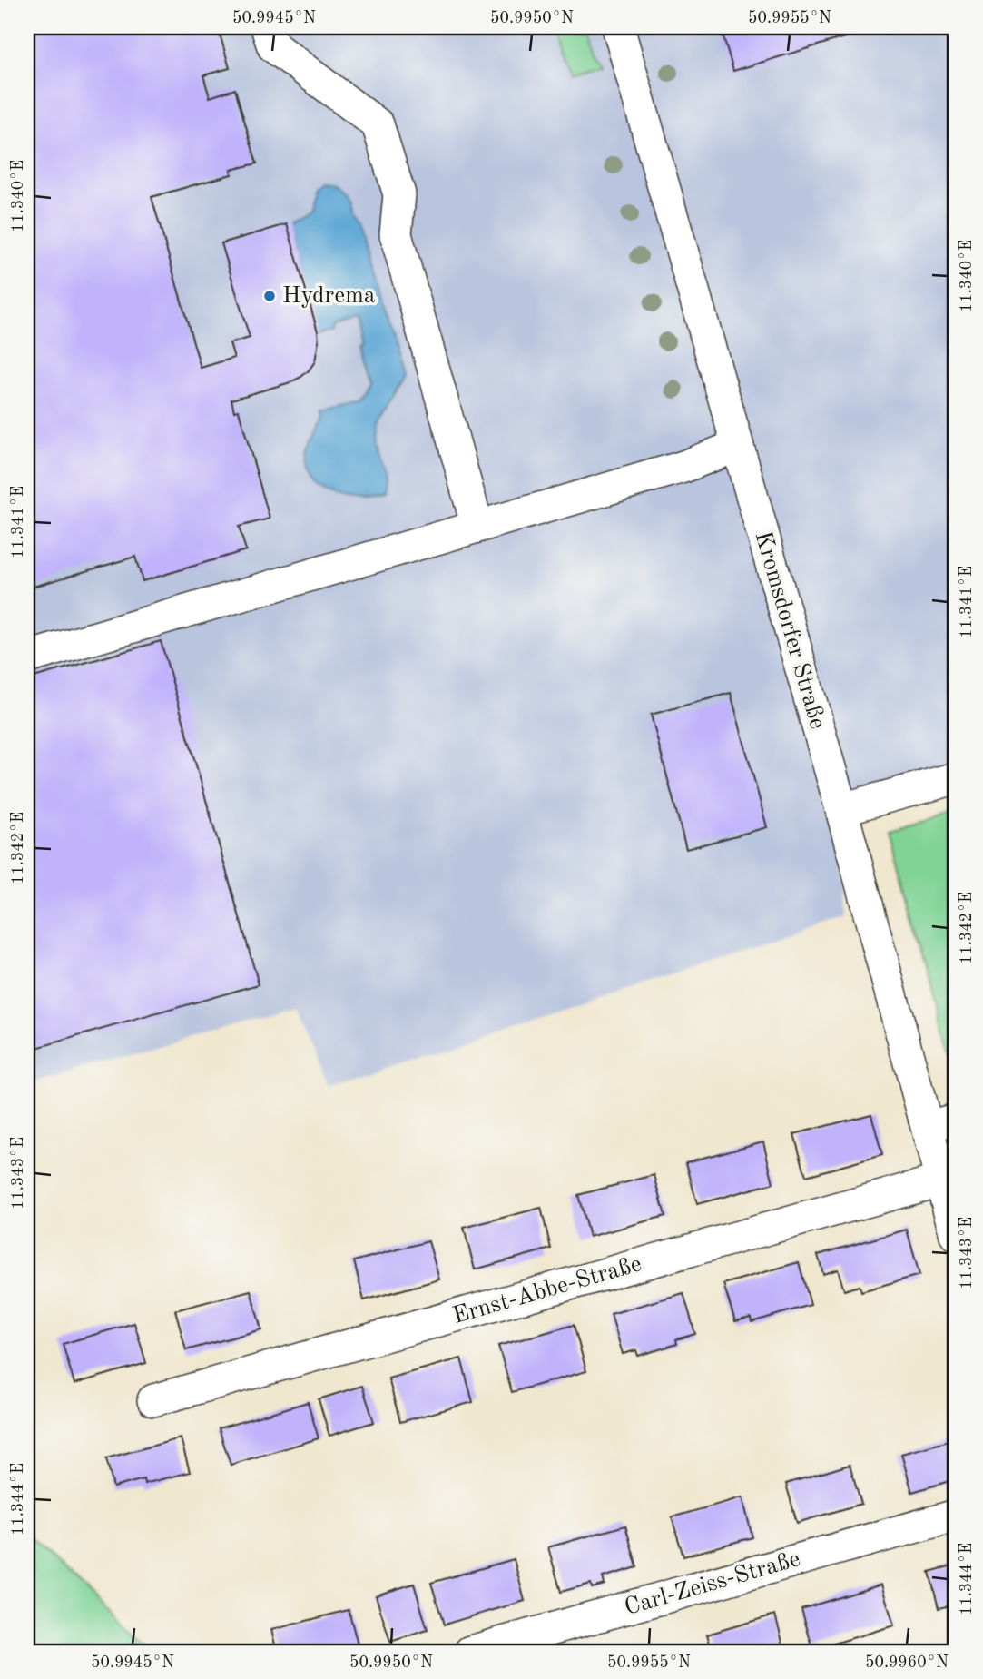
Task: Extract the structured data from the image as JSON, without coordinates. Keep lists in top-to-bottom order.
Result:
{
  "streets": {
    "street": ["Kromsdorfer Straße", "Ernst-Abbe-Straße", "Carl-Zeiss-Straße"]
  },
  "crossings": [
    ["Kromsdorfer Straße", "Ernst-Abbe-Straße"]
  ],
  "places": ["Hydrema"],
  "coordinates": [
    "50.9945°N",
    "50.9950°N",
    "50.9955°N",
    "11.340°E",
    "11.341°E",
    "11.342°E",
    "11.343°E",
    "11.344°E",
    "50.9960°N"
  ]
}
